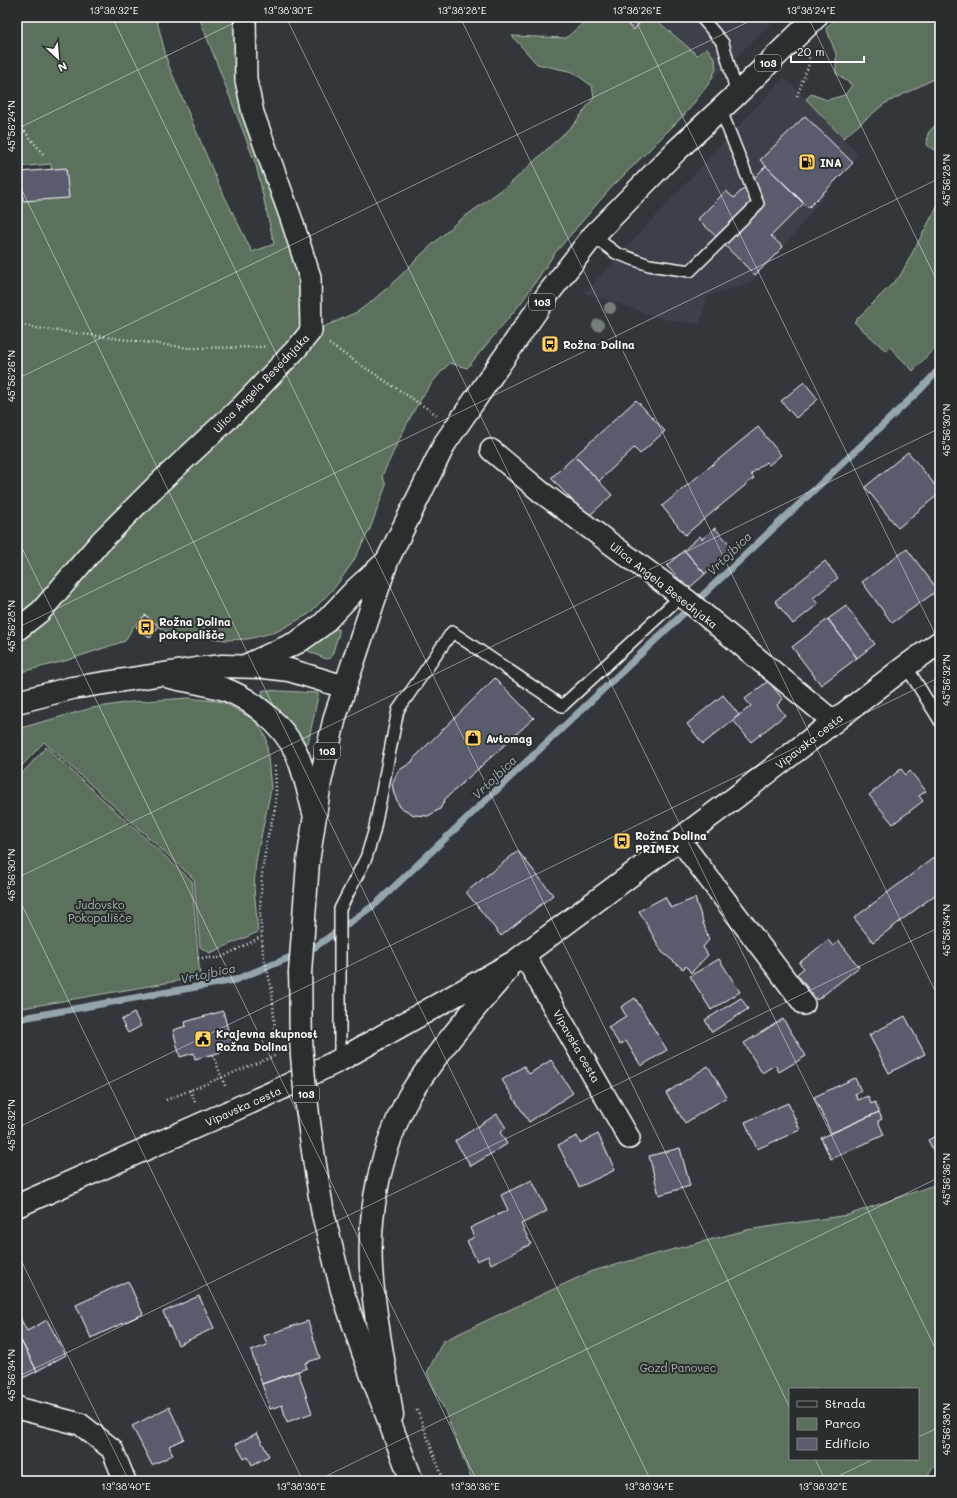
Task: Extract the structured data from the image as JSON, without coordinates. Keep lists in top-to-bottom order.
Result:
{
  "streets": {
    "main road": ["103", "Vipavska cesta"],
    "street": ["Ulica Angela Besednjaka"]
  },
  "crossings": [
    ["Ulica Angela Besednjaka", "Vipavska cesta"]
  ],
  "water": ["Vrtojbica"],
  "parks": ["Judovsko Pokopališče", "Gozd Panovec"],
  "places": {
    "fuel station": ["INA"],
    "bus stop": ["Rožna Dolina", "Rožna Dolina pokopališče", "Rožna Dolina PRIMEX"],
    "shop": ["Avtomag"],
    "public building": ["Krajevna skupnost Rožna Dolina"]
  },
  "legend": ["Strada", "Parco", "Edificio"],
  "scale_bar": "20 m",
  "north": "bottom right",
  "coordinates": [
    "13°38'32\"E",
    "13°38'30\"E",
    "13°38'28\"E",
    "13°38'26\"E",
    "13°38'24\"E",
    "45°56'24\"N",
    "45°56'28\"N",
    "45°56'26\"N",
    "45°56'30\"N",
    "45°56'32\"N",
    "45°56'34\"N",
    "45°56'36\"N",
    "45°56'38\"N",
    "13°38'40\"E",
    "13°38'38\"E",
    "13°38'36\"E",
    "13°38'34\"E"
  ]
}
